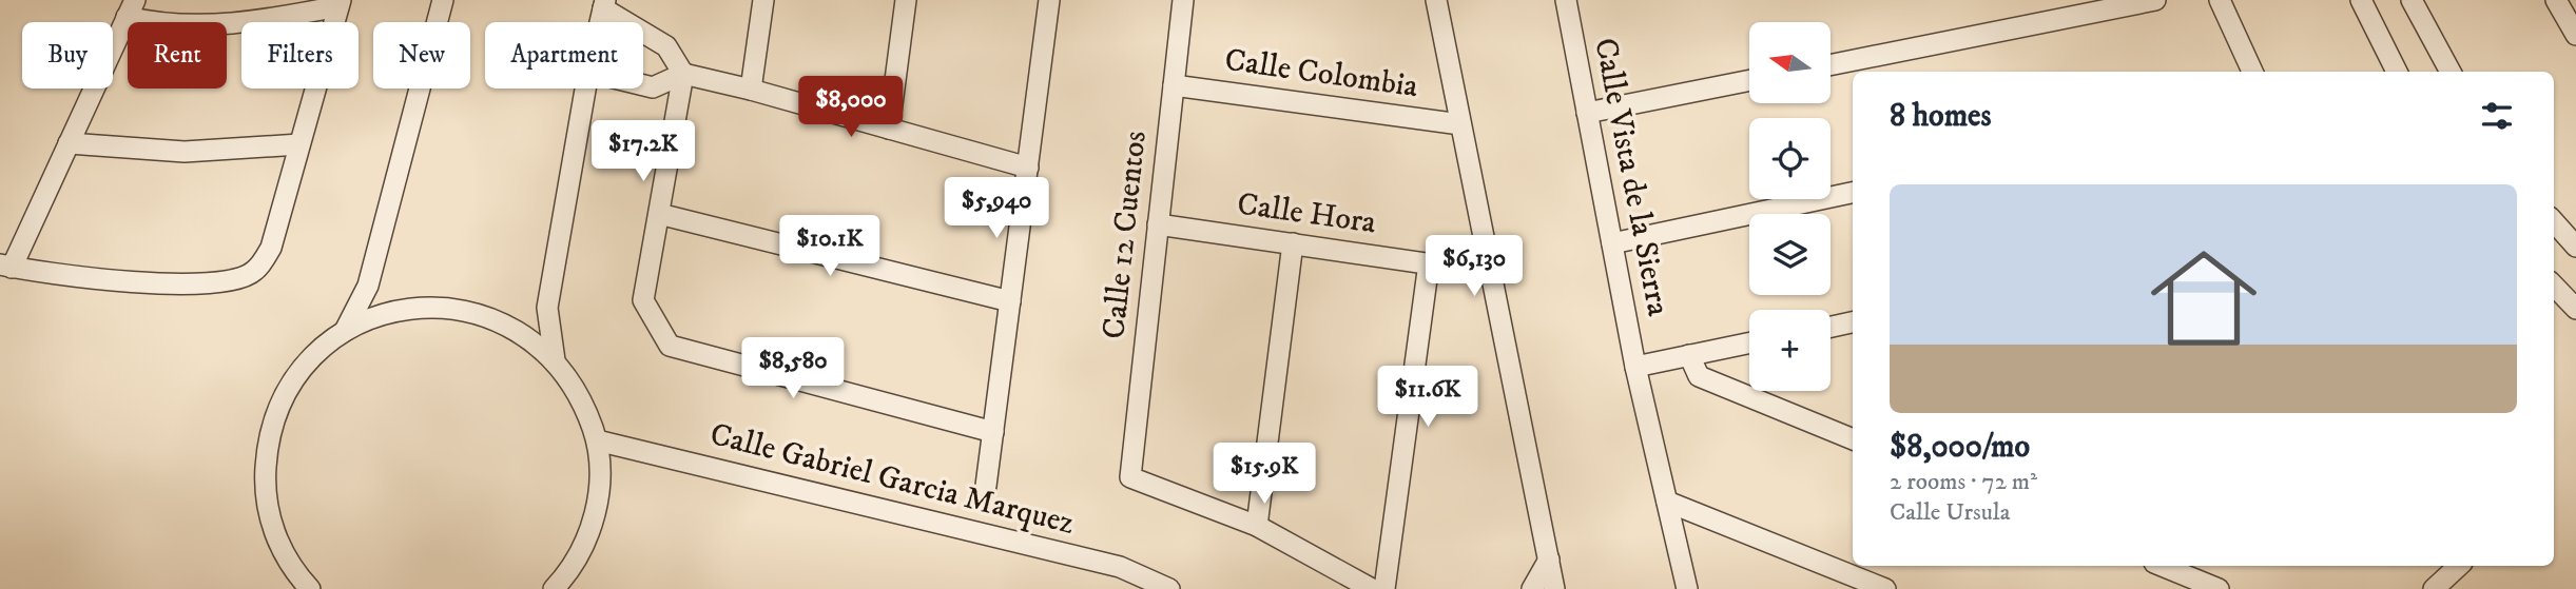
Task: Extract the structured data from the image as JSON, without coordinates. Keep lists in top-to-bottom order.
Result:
{
  "streets": {
    "street": [
      "Calle Colombia",
      "Calle Vista de la Sierra",
      "Calle Hora",
      "Calle 12 Cuentos",
      "Calle Gabriel Garcia Marquez"
    ]
  },
  "crossings": [
    ["Calle Colombia", "Calle 12 Cuentos"],
    ["Calle Hora", "Calle 12 Cuentos"]
  ],
  "north": "left",
  "page": {
    "map_buttons": "+",
    "chip": [
      "Buy",
      "Rent",
      "Filters",
      "New",
      "Apartment"
    ],
    "heading": "8 homes",
    "price": [
      "$8,000",
      "$17.2K",
      "$5,940",
      "$10.1K",
      "$6,130",
      "$8,580",
      "$11.6K",
      "$15.9K"
    ],
    "list": [
      {
        "name": "$8,000/mo",
        "note": "2 rooms · 72 m² · Calle Ursula"
      }
    ]
  }
}
